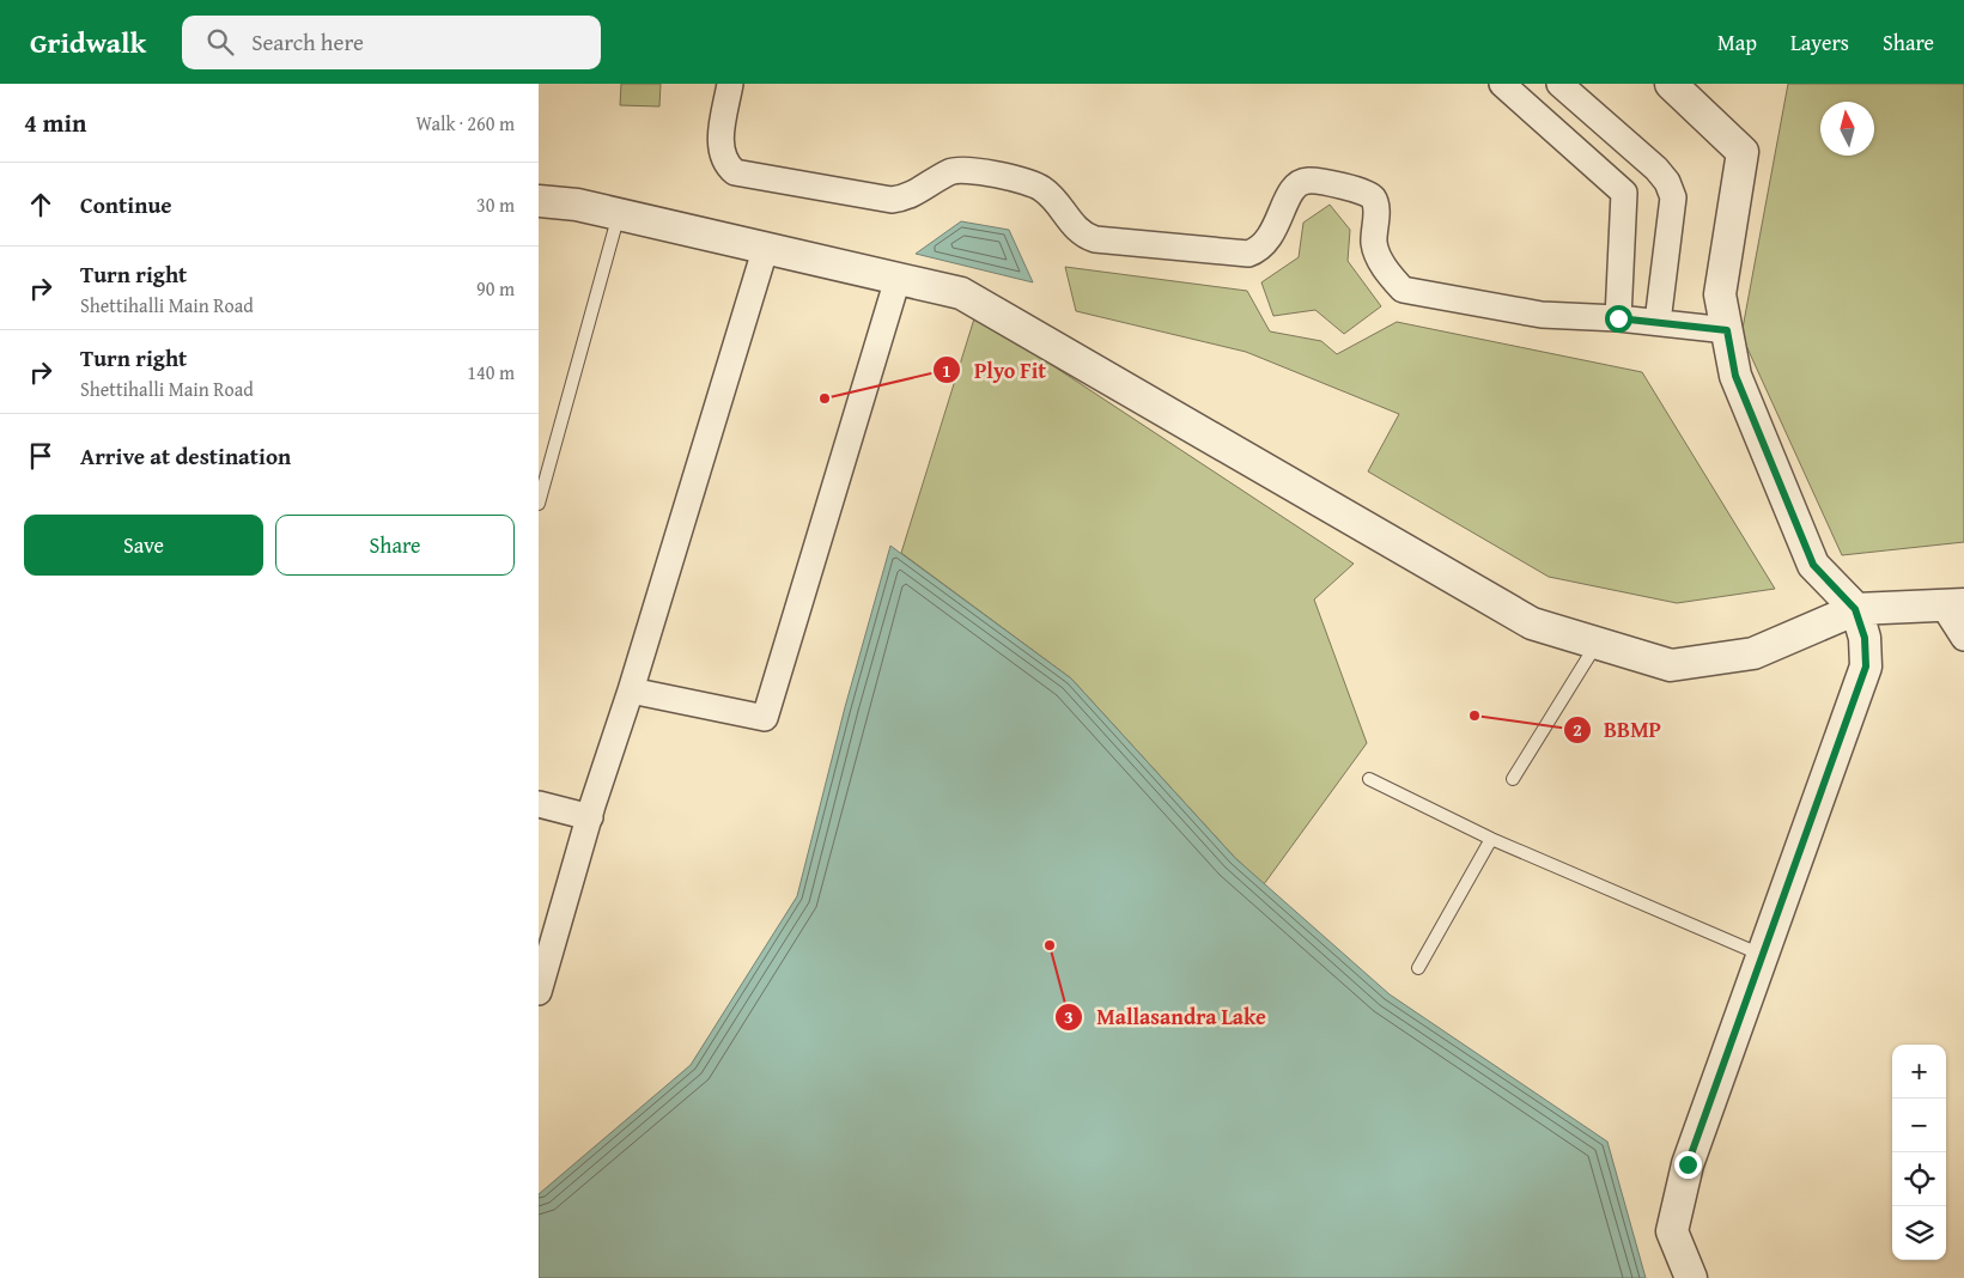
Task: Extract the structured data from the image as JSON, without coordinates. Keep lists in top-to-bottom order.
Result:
{
  "places": ["Plyo Fit", "BBMP", "Mallasandra Lake"],
  "north": "top",
  "page": {
    "header": "Gridwalk",
    "search": "Search here",
    "nav": ["Map", "Layers", "Share"],
    "heading": ["4 min", "Walk · 260 m"],
    "list": [
      ["Continue", "30 m"],
      ["Turn right", "Shettihalli Main Road", "90 m"],
      ["Turn right", "Shettihalli Main Road", "140 m"],
      "Arrive at destination"
    ],
    "buttons": ["Save", "Share"],
    "map_buttons": ["+", "−"]
  }
}
